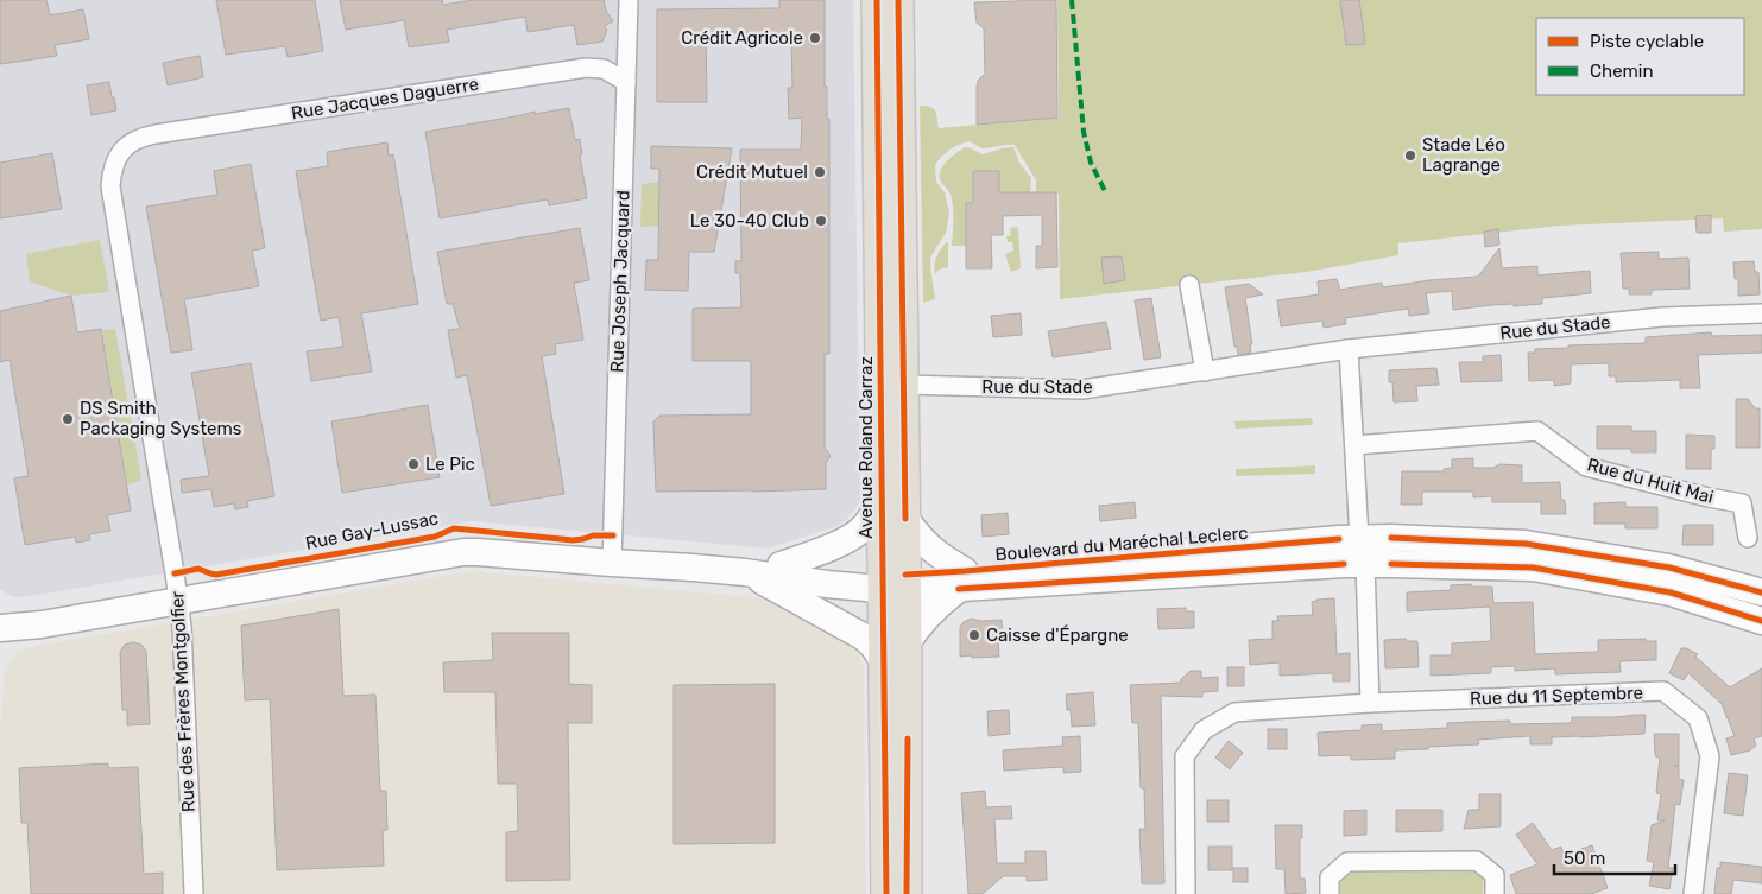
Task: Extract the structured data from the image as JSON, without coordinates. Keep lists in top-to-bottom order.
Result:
{
  "streets": {
    "main road": ["Avenue Roland Carraz", "Rue Gay-Lussac", "Boulevard du Maréchal Leclerc"],
    "street": [
      "Rue Jacques Daguerre",
      "Rue Joseph Jacquard",
      "Rue du Stade",
      "Rue du Huit Mai",
      "Rue du 11 Septembre",
      "Rue des Frères Montgolfier"
    ]
  },
  "crossings": [
    ["Rue Jacques Daguerre", "Rue Joseph Jacquard"],
    ["Rue Jacques Daguerre", "Rue des Frères Montgolfier"],
    ["Rue Joseph Jacquard", "Rue Gay-Lussac"],
    ["Rue du Stade", "Avenue Roland Carraz"],
    ["Avenue Roland Carraz", "Rue Gay-Lussac"],
    ["Avenue Roland Carraz", "Boulevard du Maréchal Leclerc"],
    ["Rue Gay-Lussac", "Boulevard du Maréchal Leclerc"],
    ["Rue Gay-Lussac", "Rue des Frères Montgolfier"]
  ],
  "places": [
    "Crédit Agricole",
    "Stade Léo Lagrange",
    "Crédit Mutuel",
    "Le 30-40 Club",
    "DS Smith Packaging Systems",
    "Le Pic",
    "Caisse d'Épargne"
  ],
  "legend": ["Piste cyclable", "Chemin"],
  "scale_bar": "50 m"
}
